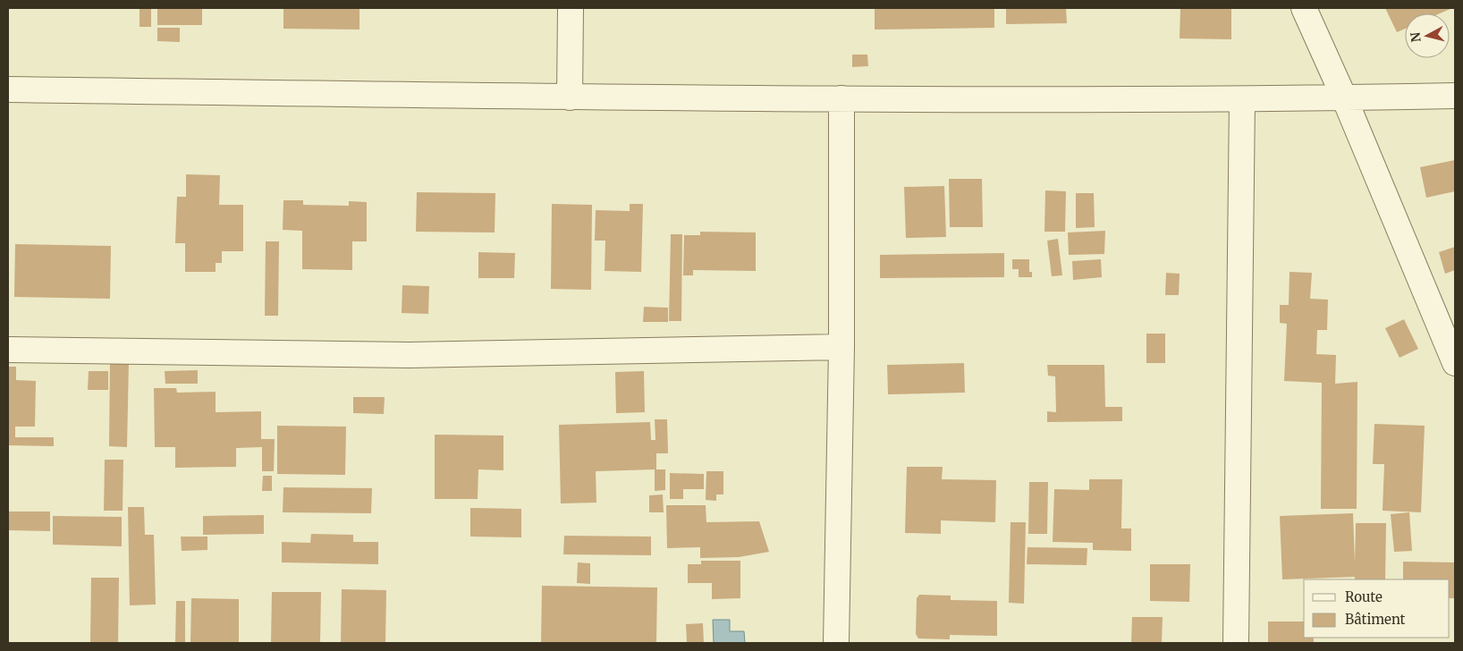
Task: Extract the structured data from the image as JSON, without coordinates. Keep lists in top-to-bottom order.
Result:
{
  "legend": ["Route", "Bâtiment"],
  "north": "left"
}
